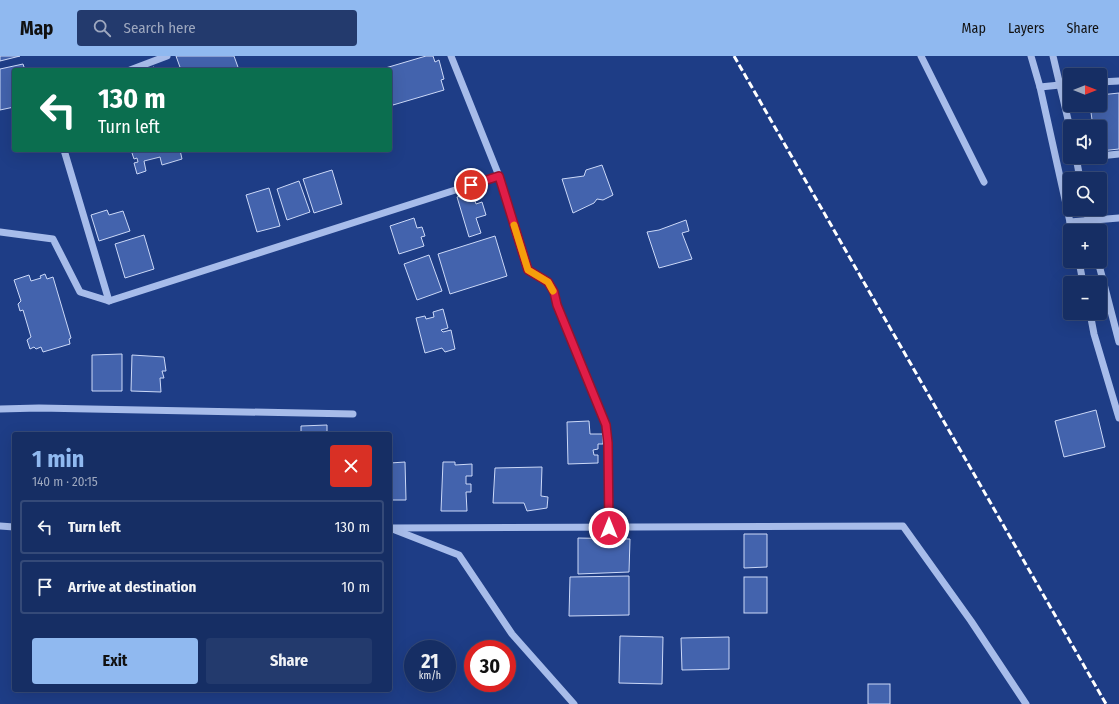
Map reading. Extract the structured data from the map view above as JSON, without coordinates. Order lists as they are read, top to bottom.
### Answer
{
  "north": "right",
  "page": {
    "header": "Map",
    "search": "Search here",
    "nav": ["Map", "Layers", "Share"],
    "map_buttons": ["+", "−"],
    "turn": ["130 m", "Turn left"],
    "heading": ["1 min", "140 m · 20:15"],
    "list": [
      {
        "name": "Turn left",
        "value": "130 m"
      },
      {
        "name": "Arrive at destination",
        "value": "10 m"
      }
    ],
    "buttons": ["Exit", "Share"],
    "speed": "21 km/h",
    "limit": "30"
  }
}
